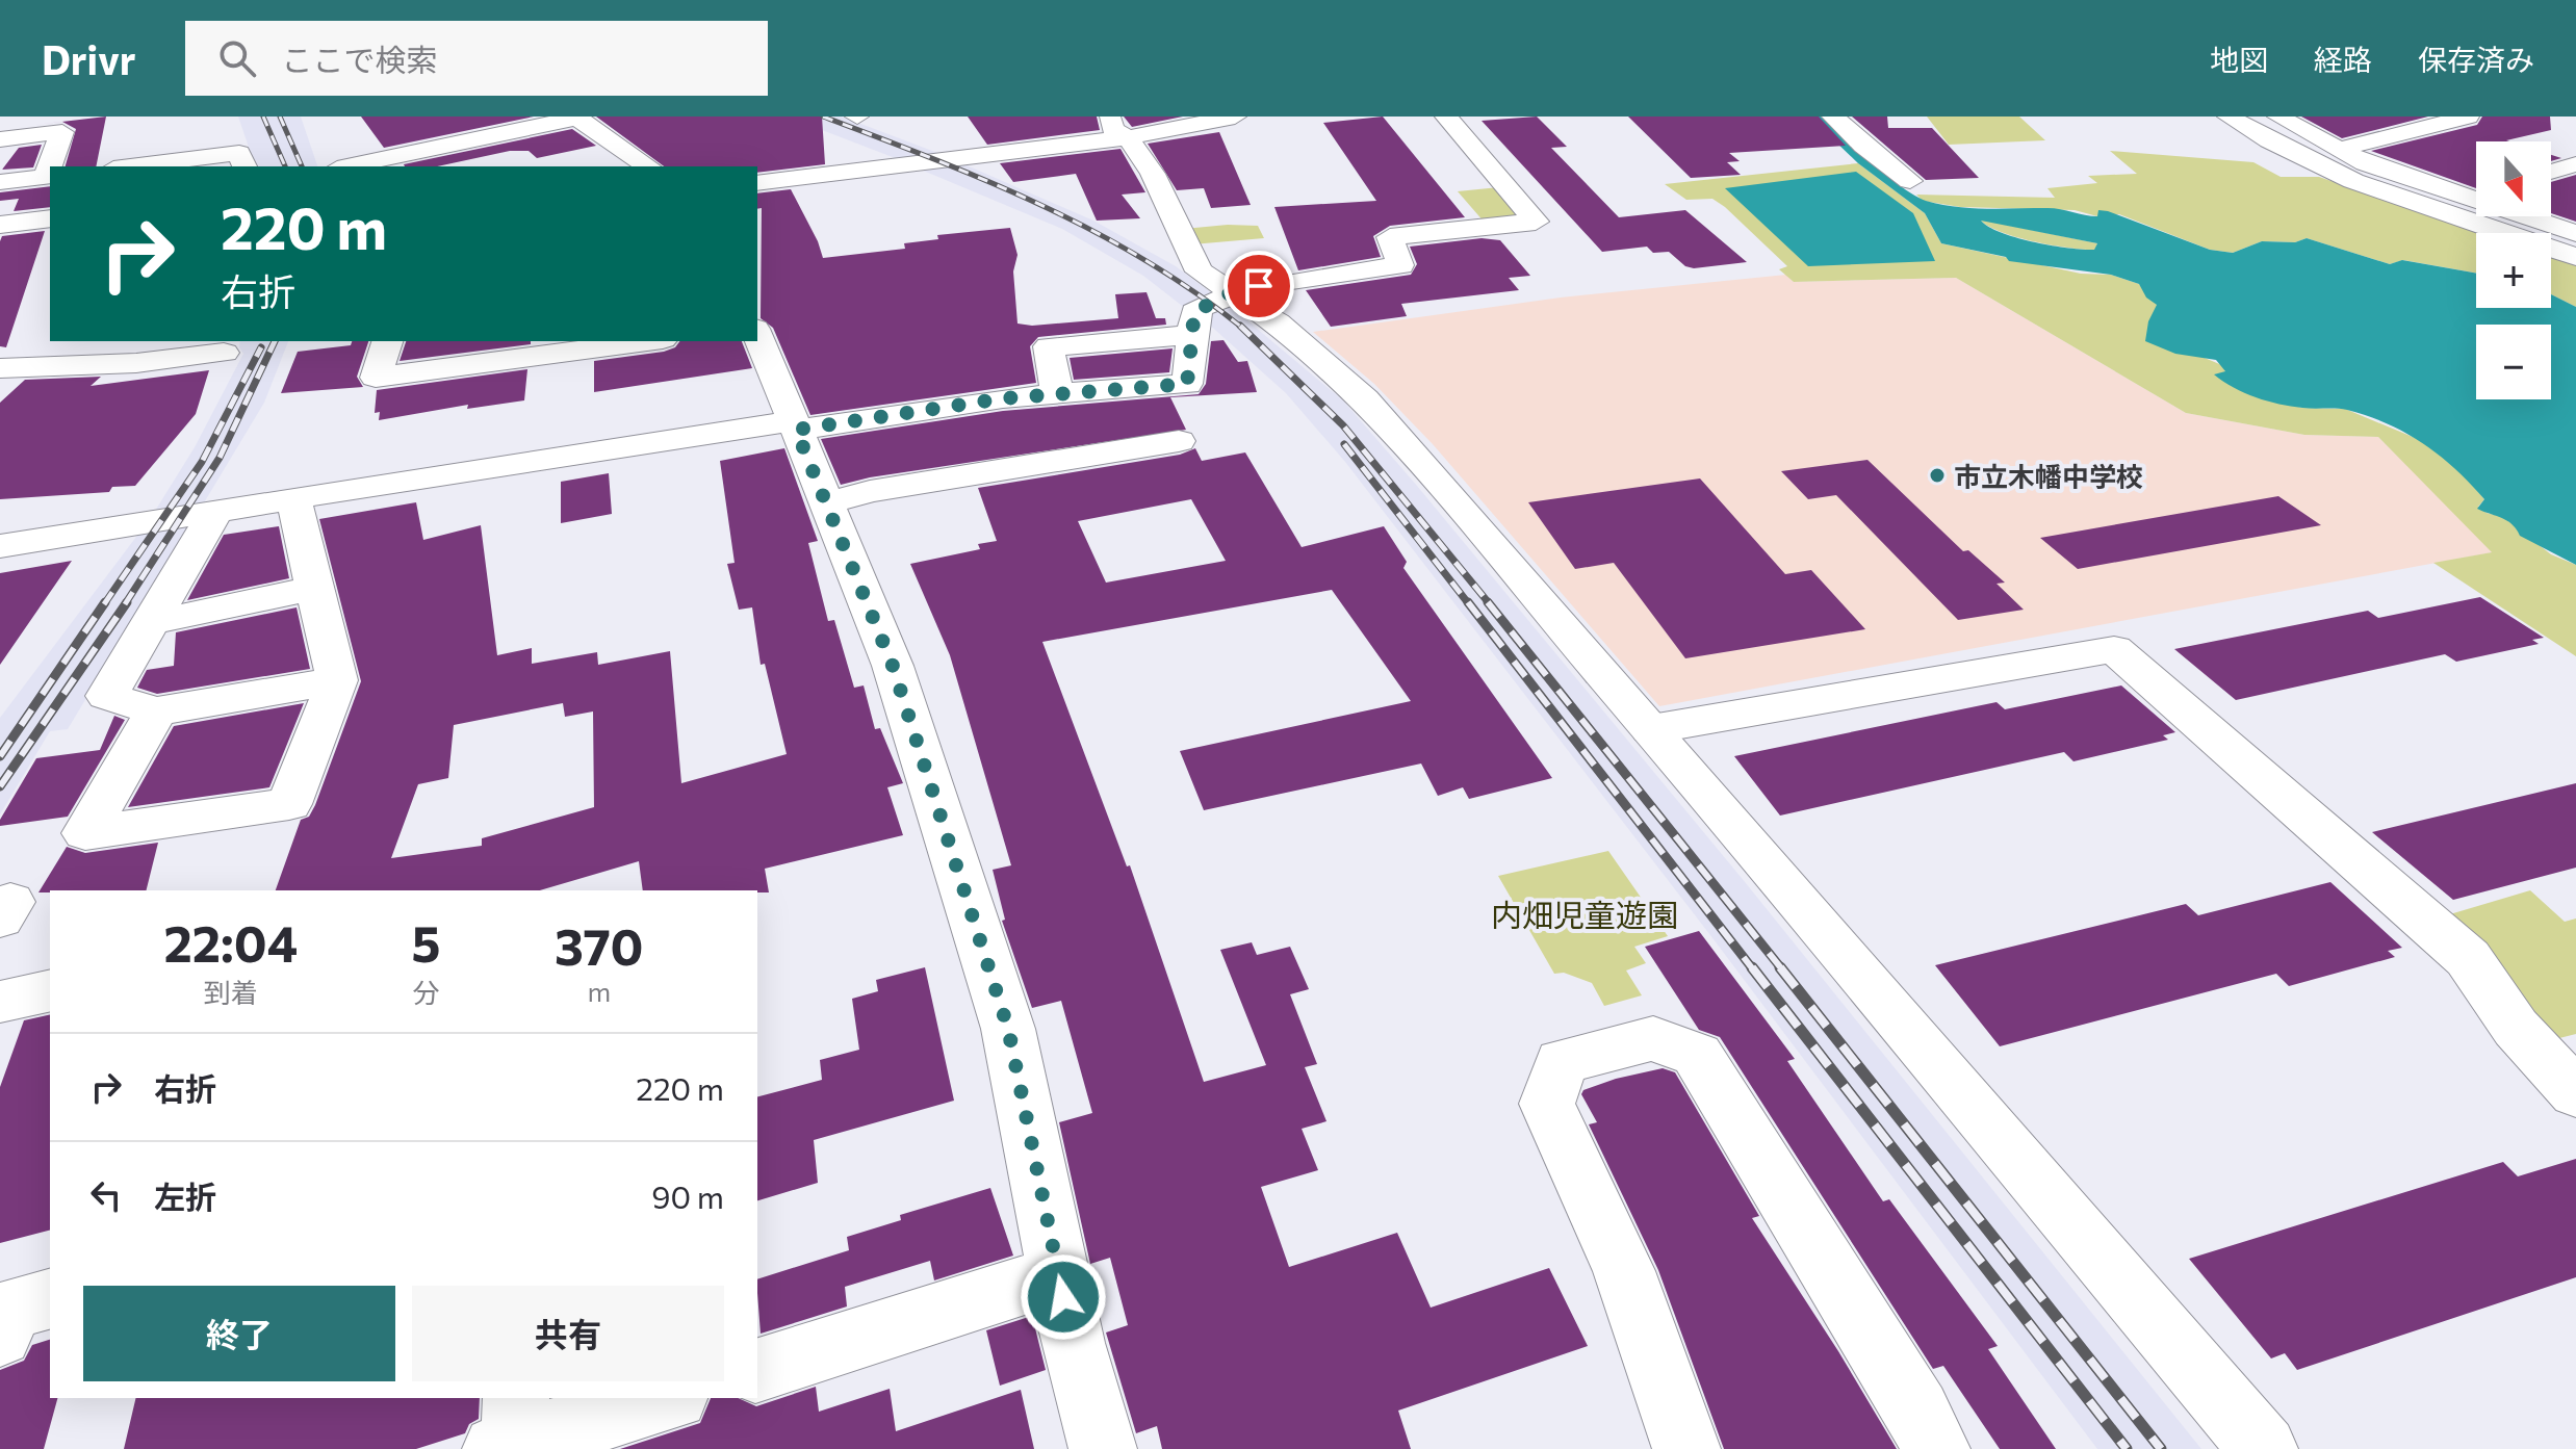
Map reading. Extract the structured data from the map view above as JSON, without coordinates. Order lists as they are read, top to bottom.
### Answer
{
  "parks": ["内畑児童遊園"],
  "places": ["市立木幡中学校"],
  "north": "bottom",
  "page": {
    "header": "Drivr",
    "search": "ここで検索",
    "nav": ["地図", "経路", "保存済み"],
    "map_buttons": ["+", "−"],
    "turn": ["220 m", "右折"],
    "eta": [
      "22:04",
      "到着",
      "5",
      "分",
      "370",
      "m"
    ],
    "list": [
      {
        "name": "右折",
        "value": "220 m"
      },
      {
        "name": "左折",
        "value": "90 m"
      }
    ],
    "buttons": ["終了", "共有"]
  }
}
